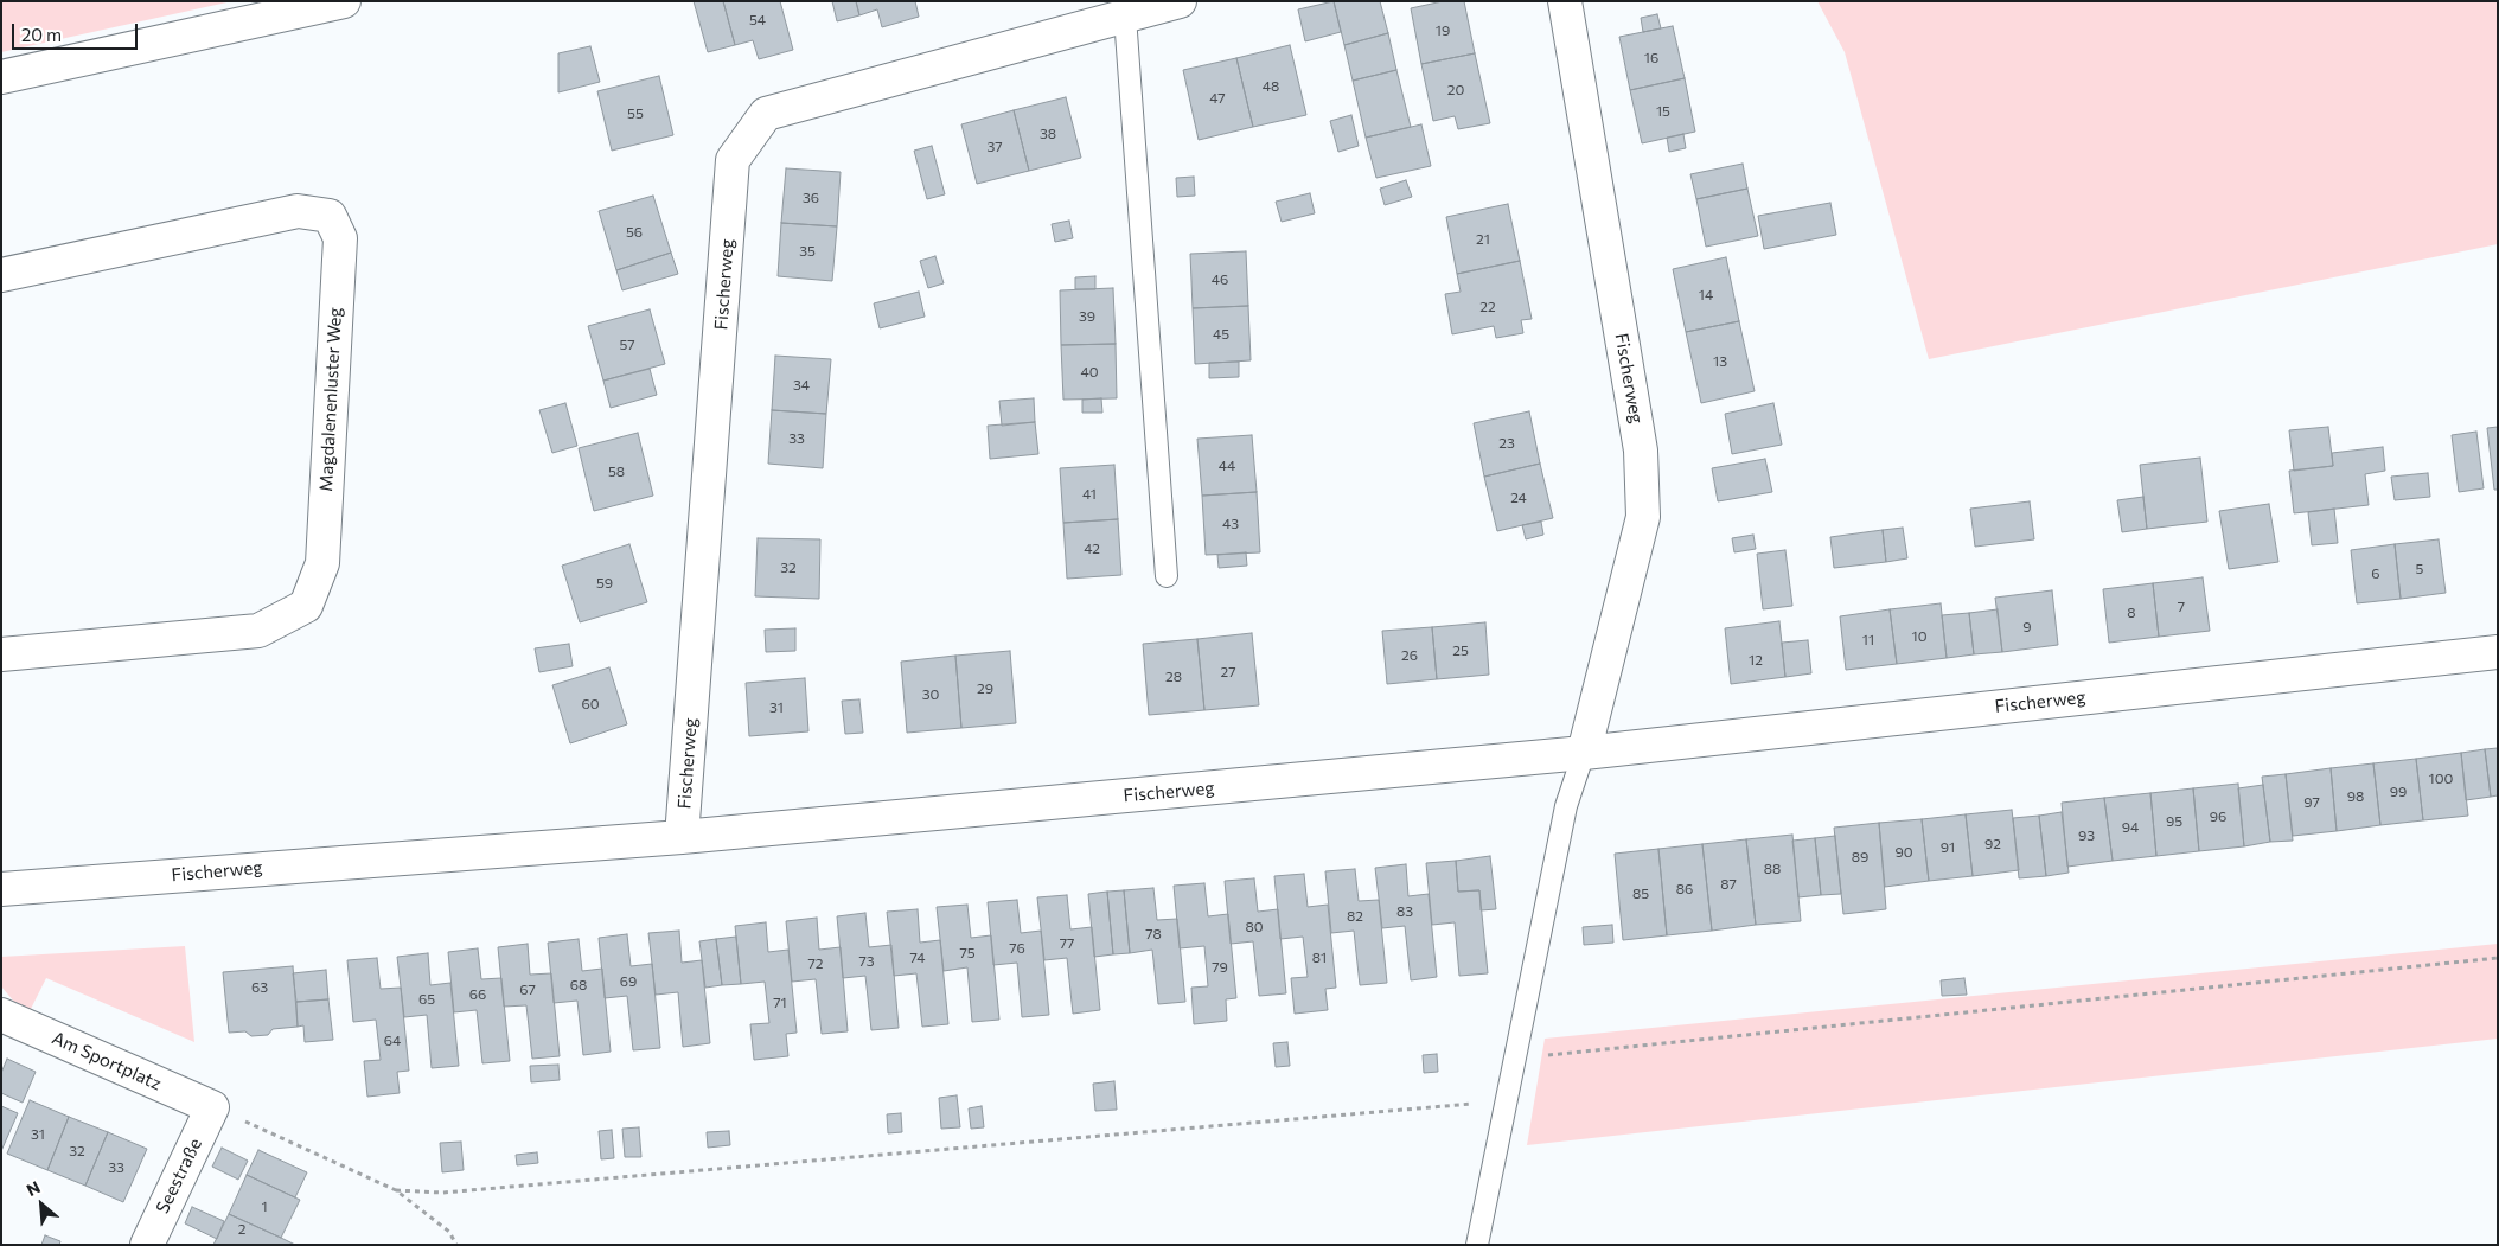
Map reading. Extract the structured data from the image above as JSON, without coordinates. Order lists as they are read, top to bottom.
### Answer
{
  "streets": {
    "street": [
      "Fischerweg",
      "Magdalenenluster Weg",
      "Am Sportplatz",
      "Seestraße"
    ]
  },
  "crossings": [
    ["Am Sportplatz", "Seestraße"]
  ],
  "house_numbers": [
    "54",
    "19",
    "16",
    "48",
    "20",
    "47",
    "15",
    "55",
    "38",
    "37",
    "36",
    "56",
    "21",
    "35",
    "46",
    "14",
    "22",
    "39",
    "45",
    "57",
    "13",
    "40",
    "34",
    "33",
    "23",
    "44",
    "58",
    "41",
    "24",
    "43",
    "42",
    "32",
    "5",
    "6",
    "59",
    "7",
    "8",
    "9",
    "10",
    "11",
    "25",
    "26",
    "12",
    "27",
    "28",
    "29",
    "30",
    "60",
    "31",
    "100",
    "99",
    "98",
    "97",
    "96",
    "95",
    "94",
    "93",
    "92",
    "91",
    "90",
    "89",
    "88",
    "87",
    "86",
    "85",
    "83",
    "82",
    "80",
    "78",
    "77",
    "76",
    "75",
    "74",
    "81",
    "73",
    "72",
    "79",
    "69",
    "68",
    "63",
    "67",
    "66",
    "65",
    "71",
    "64",
    "31",
    "32",
    "33",
    "1",
    "2"
  ],
  "scale_bar": "20 m",
  "north": "top left"
}
